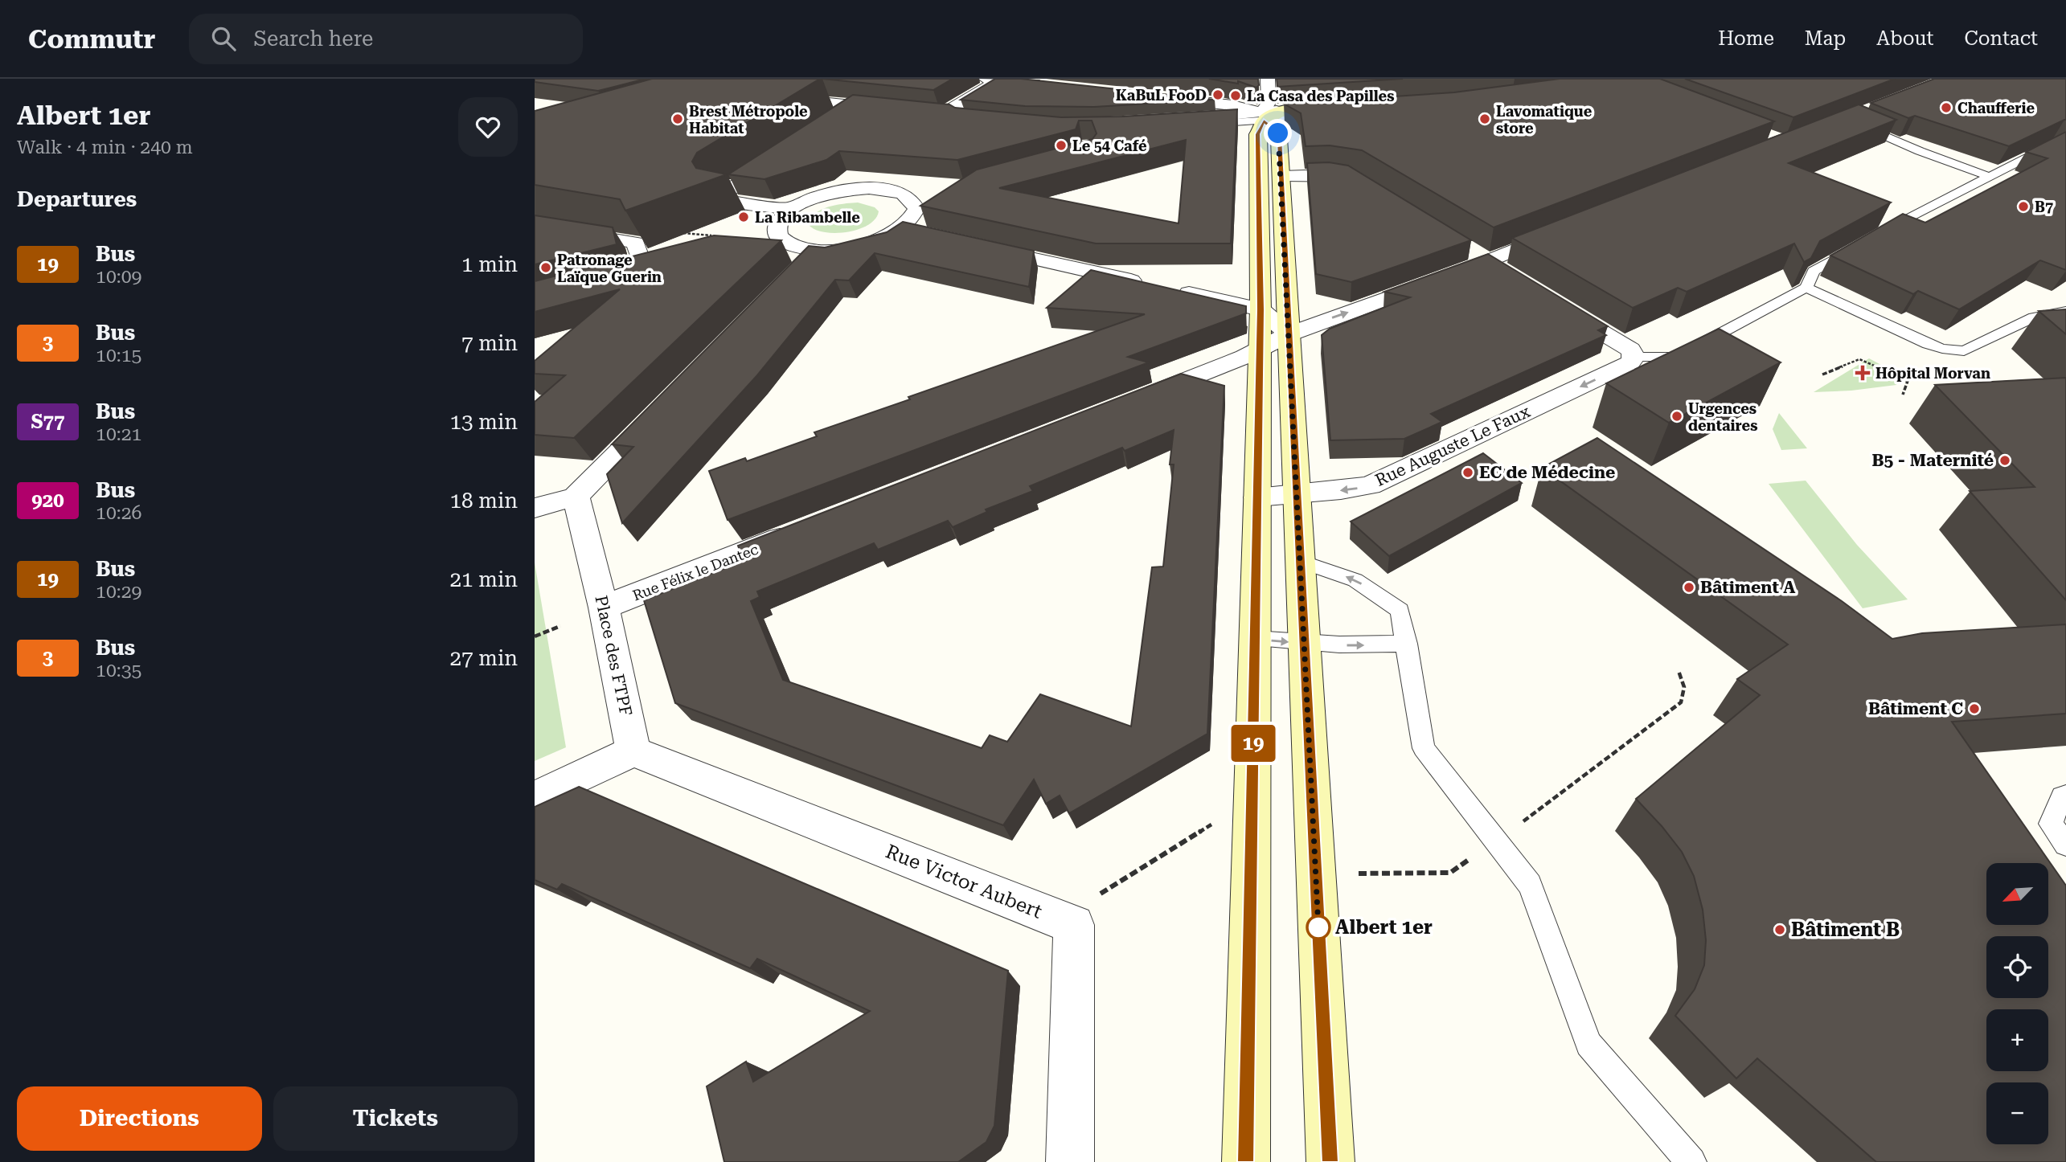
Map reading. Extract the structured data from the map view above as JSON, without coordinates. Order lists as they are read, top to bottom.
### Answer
{
  "streets": {
    "street": [
      "Rue Auguste Le Faux",
      "Rue Félix le Dantec",
      "Place des FTPF",
      "Rue Victor Aubert"
    ]
  },
  "crossings": [
    ["Rue Félix le Dantec", "Place des FTPF"],
    ["Place des FTPF", "Rue Victor Aubert"]
  ],
  "places": {
    "other": [
      "KaBuL FooD",
      "La Casa des Papilles",
      "Chaufferie",
      "Brest Métropole Habitat",
      "Lavomatique store",
      "Le 54 Café",
      "B7",
      "La Ribambelle",
      "Patronage Laïque Guerin",
      "Urgences dentaires",
      "B5 - Maternité",
      "EC de Médecine",
      "Bâtiment A",
      "Bâtiment C",
      "Albert 1er",
      "Bâtiment B"
    ],
    "health": ["Hôpital Morvan"]
  },
  "lines": ["bus line 19"],
  "north": "bottom left",
  "page": {
    "header": "Commutr",
    "search": "Search here",
    "nav": [
      "Home",
      "Map",
      "About",
      "Contact"
    ],
    "heading": [
      ["Albert 1er", "Walk · 4 min · 240 m"],
      "Departures"
    ],
    "on_map": "19",
    "list": [
      {
        "mark": "19",
        "name": "Bus",
        "note": "10:09",
        "value": "1 min"
      },
      {
        "mark": "3",
        "name": "Bus",
        "note": "10:15",
        "value": "7 min"
      },
      {
        "mark": "S77",
        "name": "Bus",
        "note": "10:21",
        "value": "13 min"
      },
      {
        "mark": "920",
        "name": "Bus",
        "note": "10:26",
        "value": "18 min"
      },
      {
        "mark": "19",
        "name": "Bus",
        "note": "10:29",
        "value": "21 min"
      },
      {
        "mark": "3",
        "name": "Bus",
        "note": "10:35",
        "value": "27 min"
      }
    ],
    "map_buttons": ["+", "−"],
    "buttons": ["Directions", "Tickets"]
  }
}
